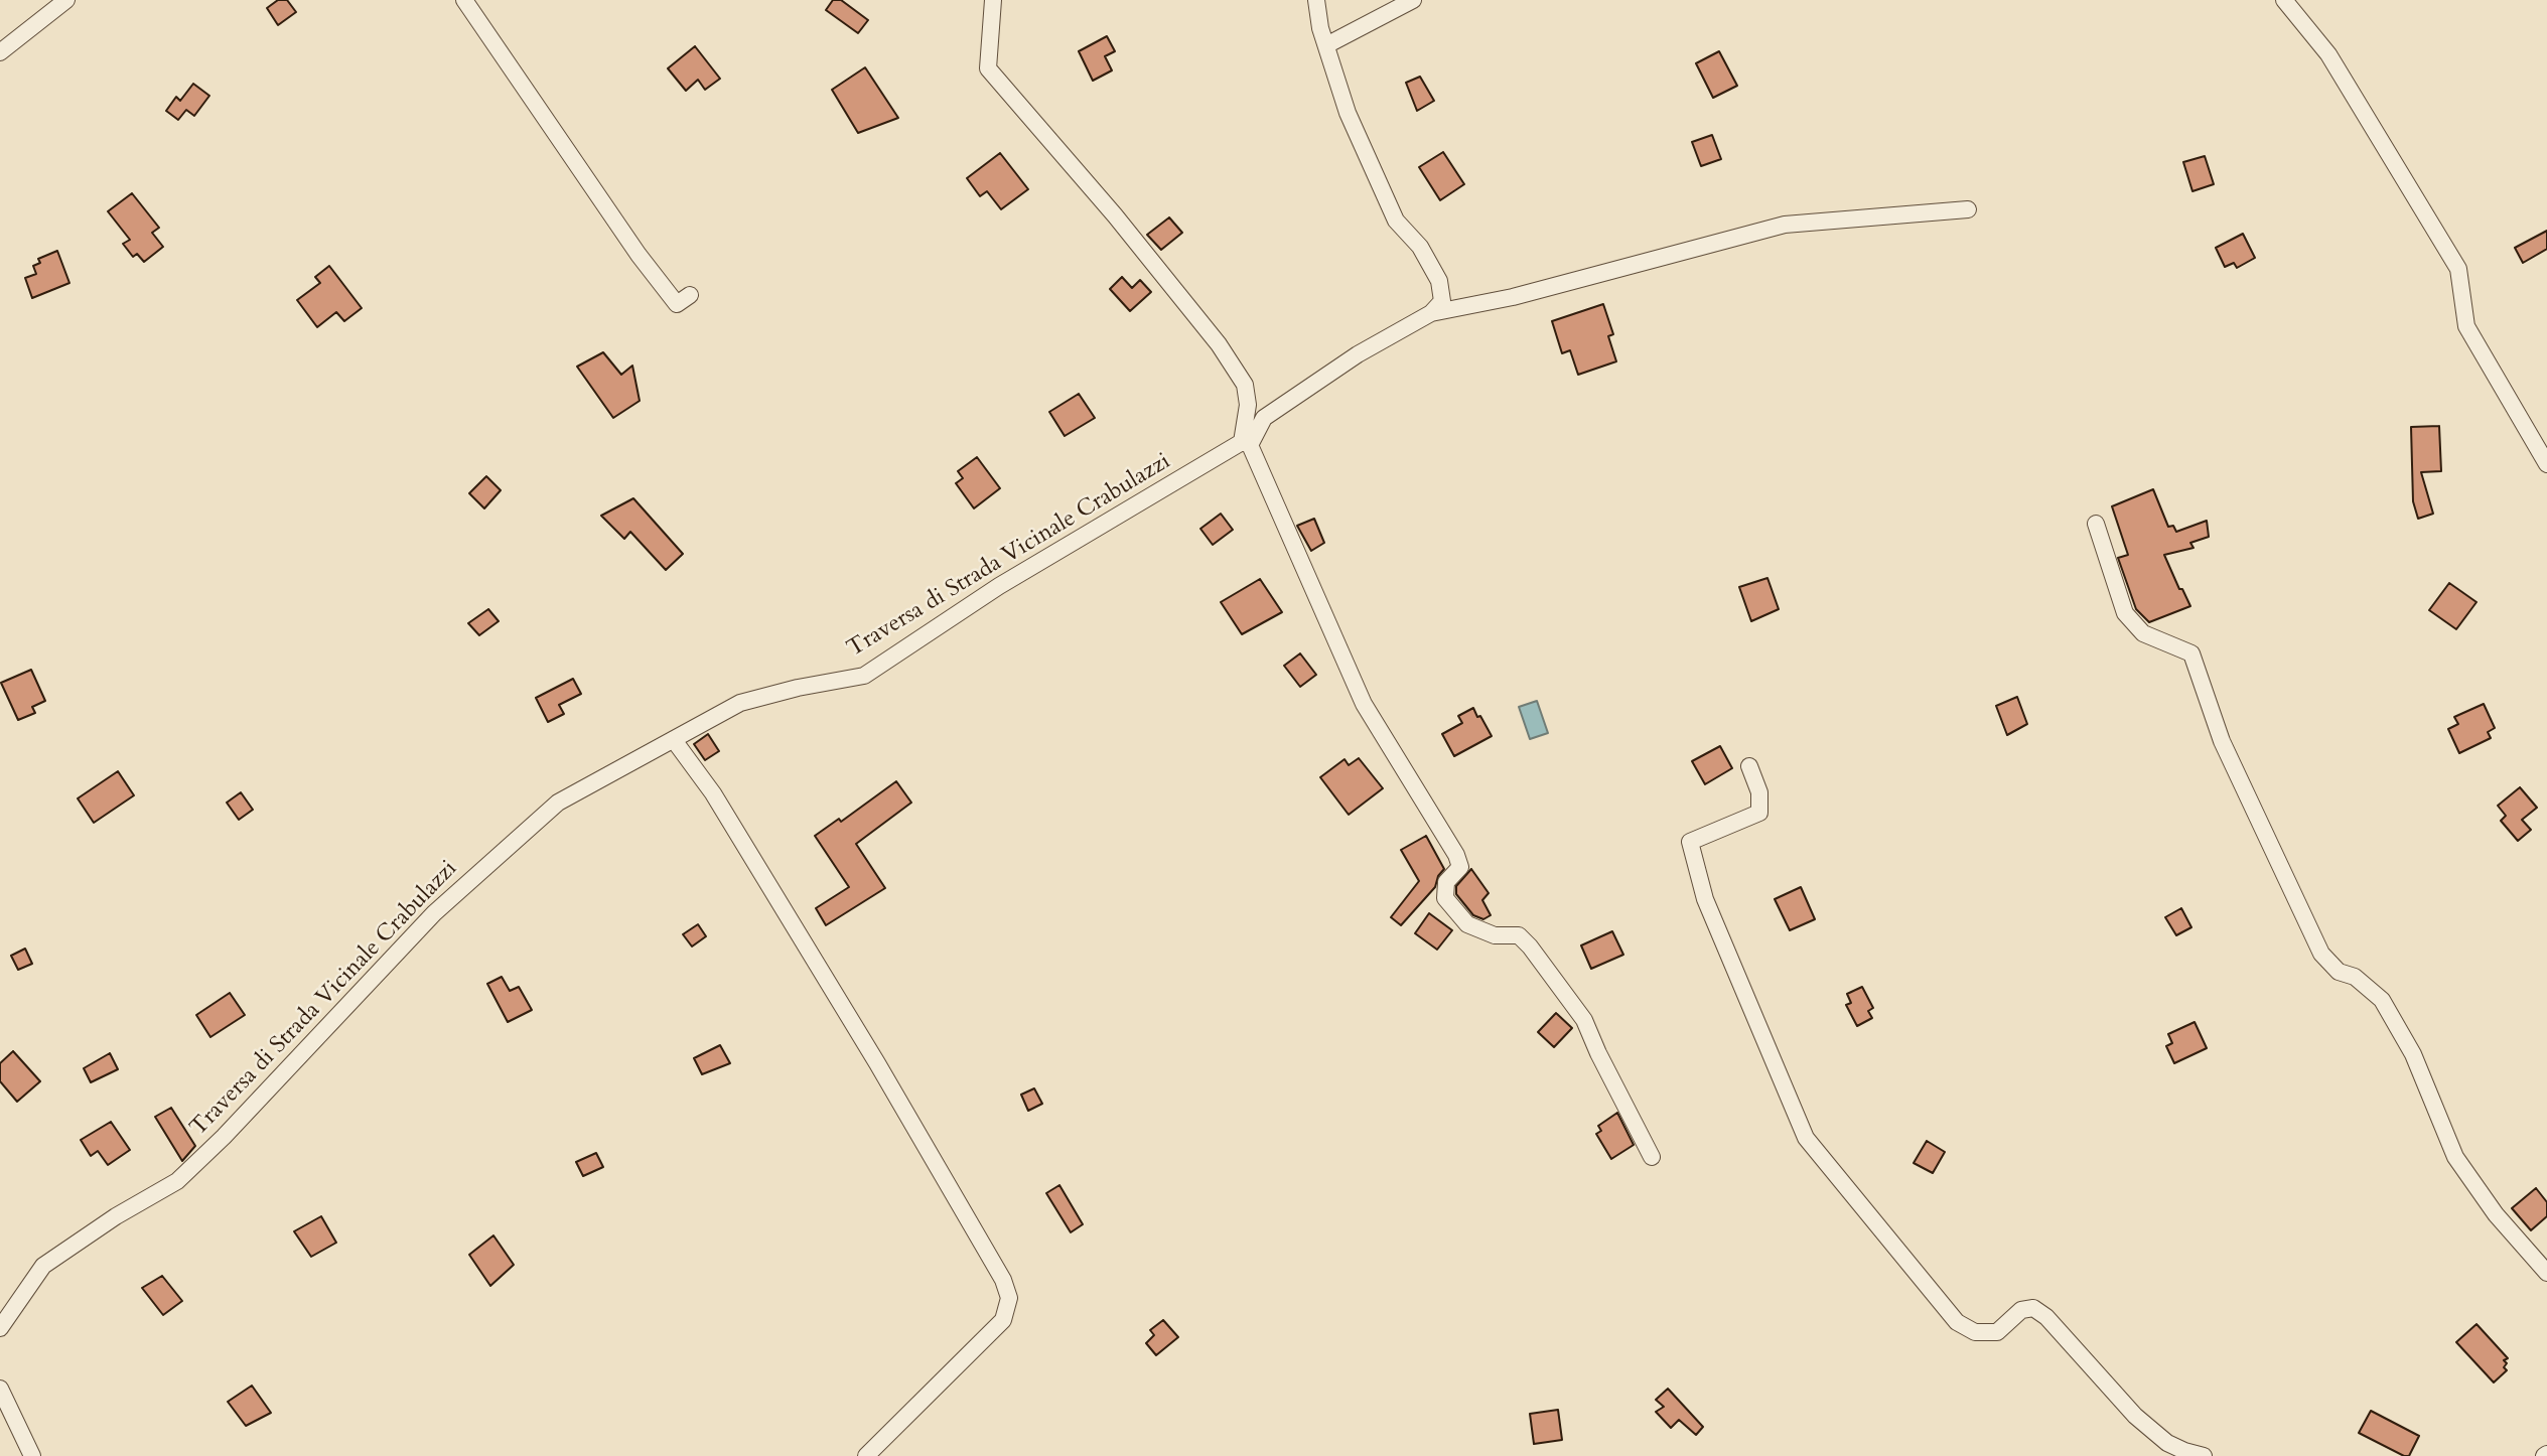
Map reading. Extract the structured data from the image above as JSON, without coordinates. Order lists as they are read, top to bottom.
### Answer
{
  "streets": {
    "street": ["Traversa di Strada Vicinale Crabulazzi"]
  }
}
